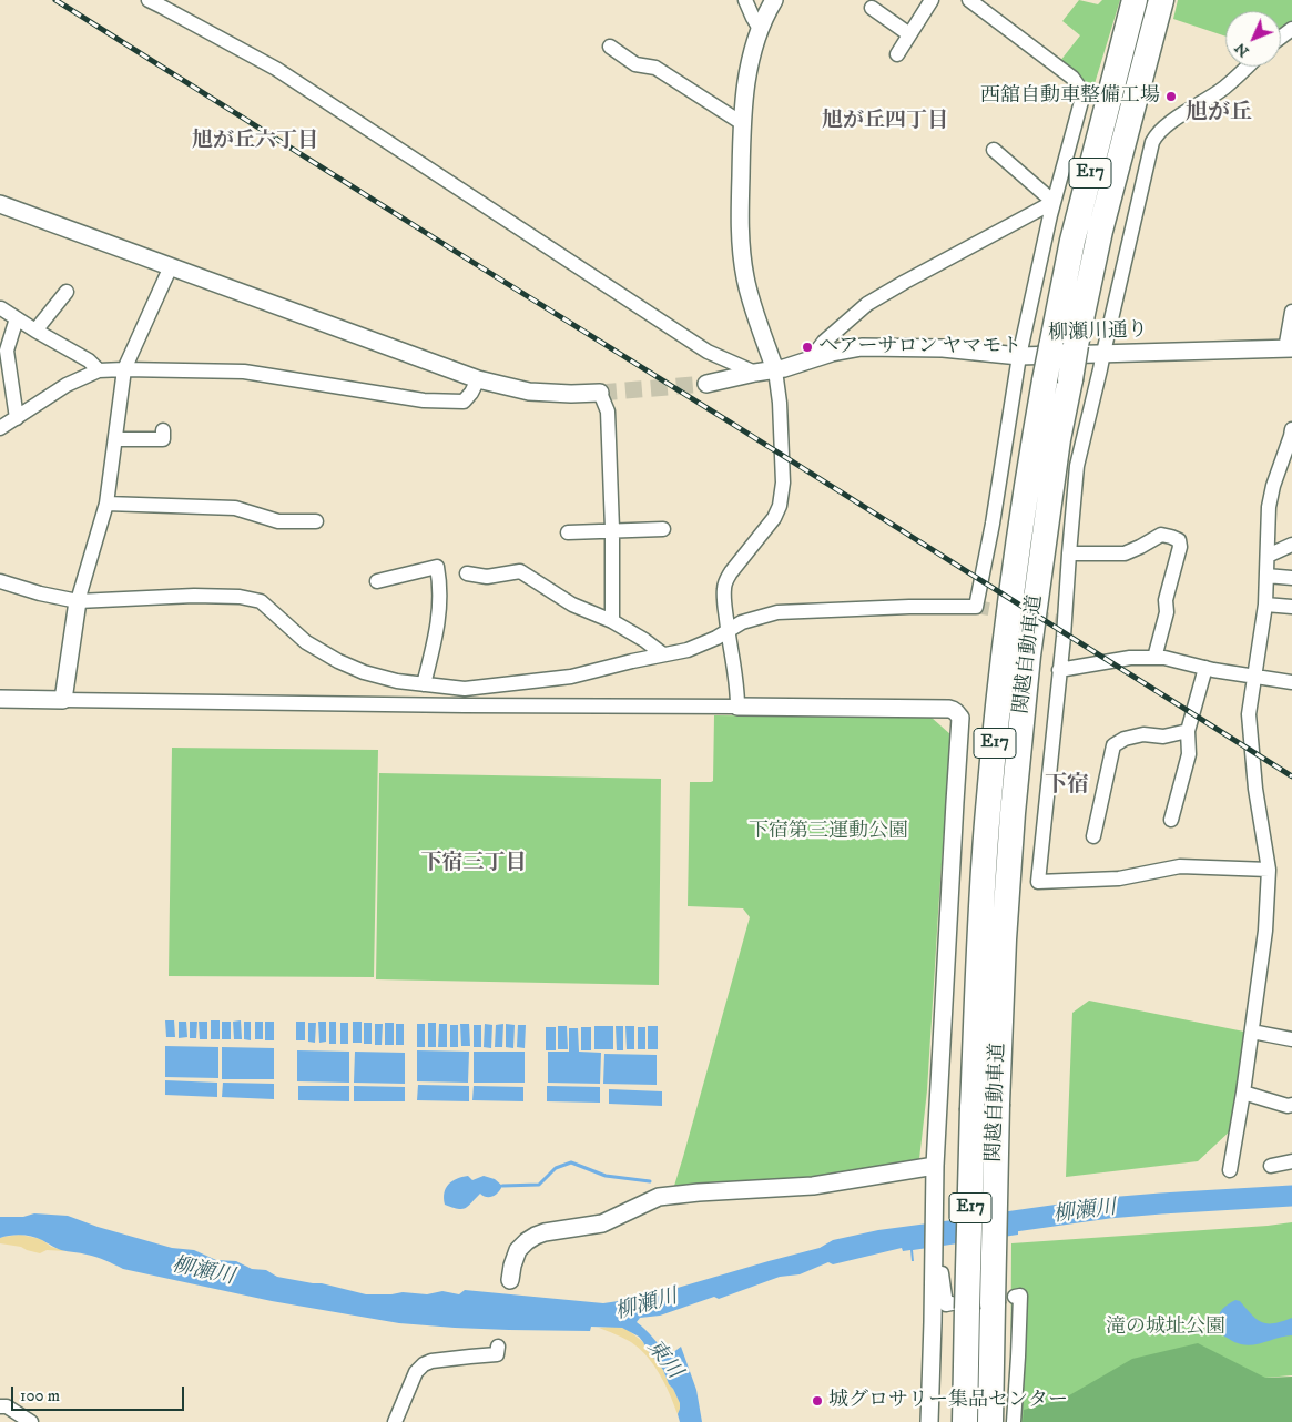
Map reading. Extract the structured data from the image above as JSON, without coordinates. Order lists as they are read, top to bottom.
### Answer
{
  "streets": {
    "highway": ["E17", "関越自動車道"],
    "street": ["柳瀬川通り"]
  },
  "districts": [
    "旭が丘",
    "旭が丘四丁目",
    "旭が丘六丁目",
    "下宿",
    "下宿三丁目"
  ],
  "water": ["柳瀬川", "東川"],
  "parks": ["下宿第三運動公園", "滝の城址公園"],
  "places": ["西舘自動車整備工場", "ヘアーサロン ヤマモト", "城グロサリー集品センター"],
  "scale_bar": "100 m",
  "north": "bottom left"
}
